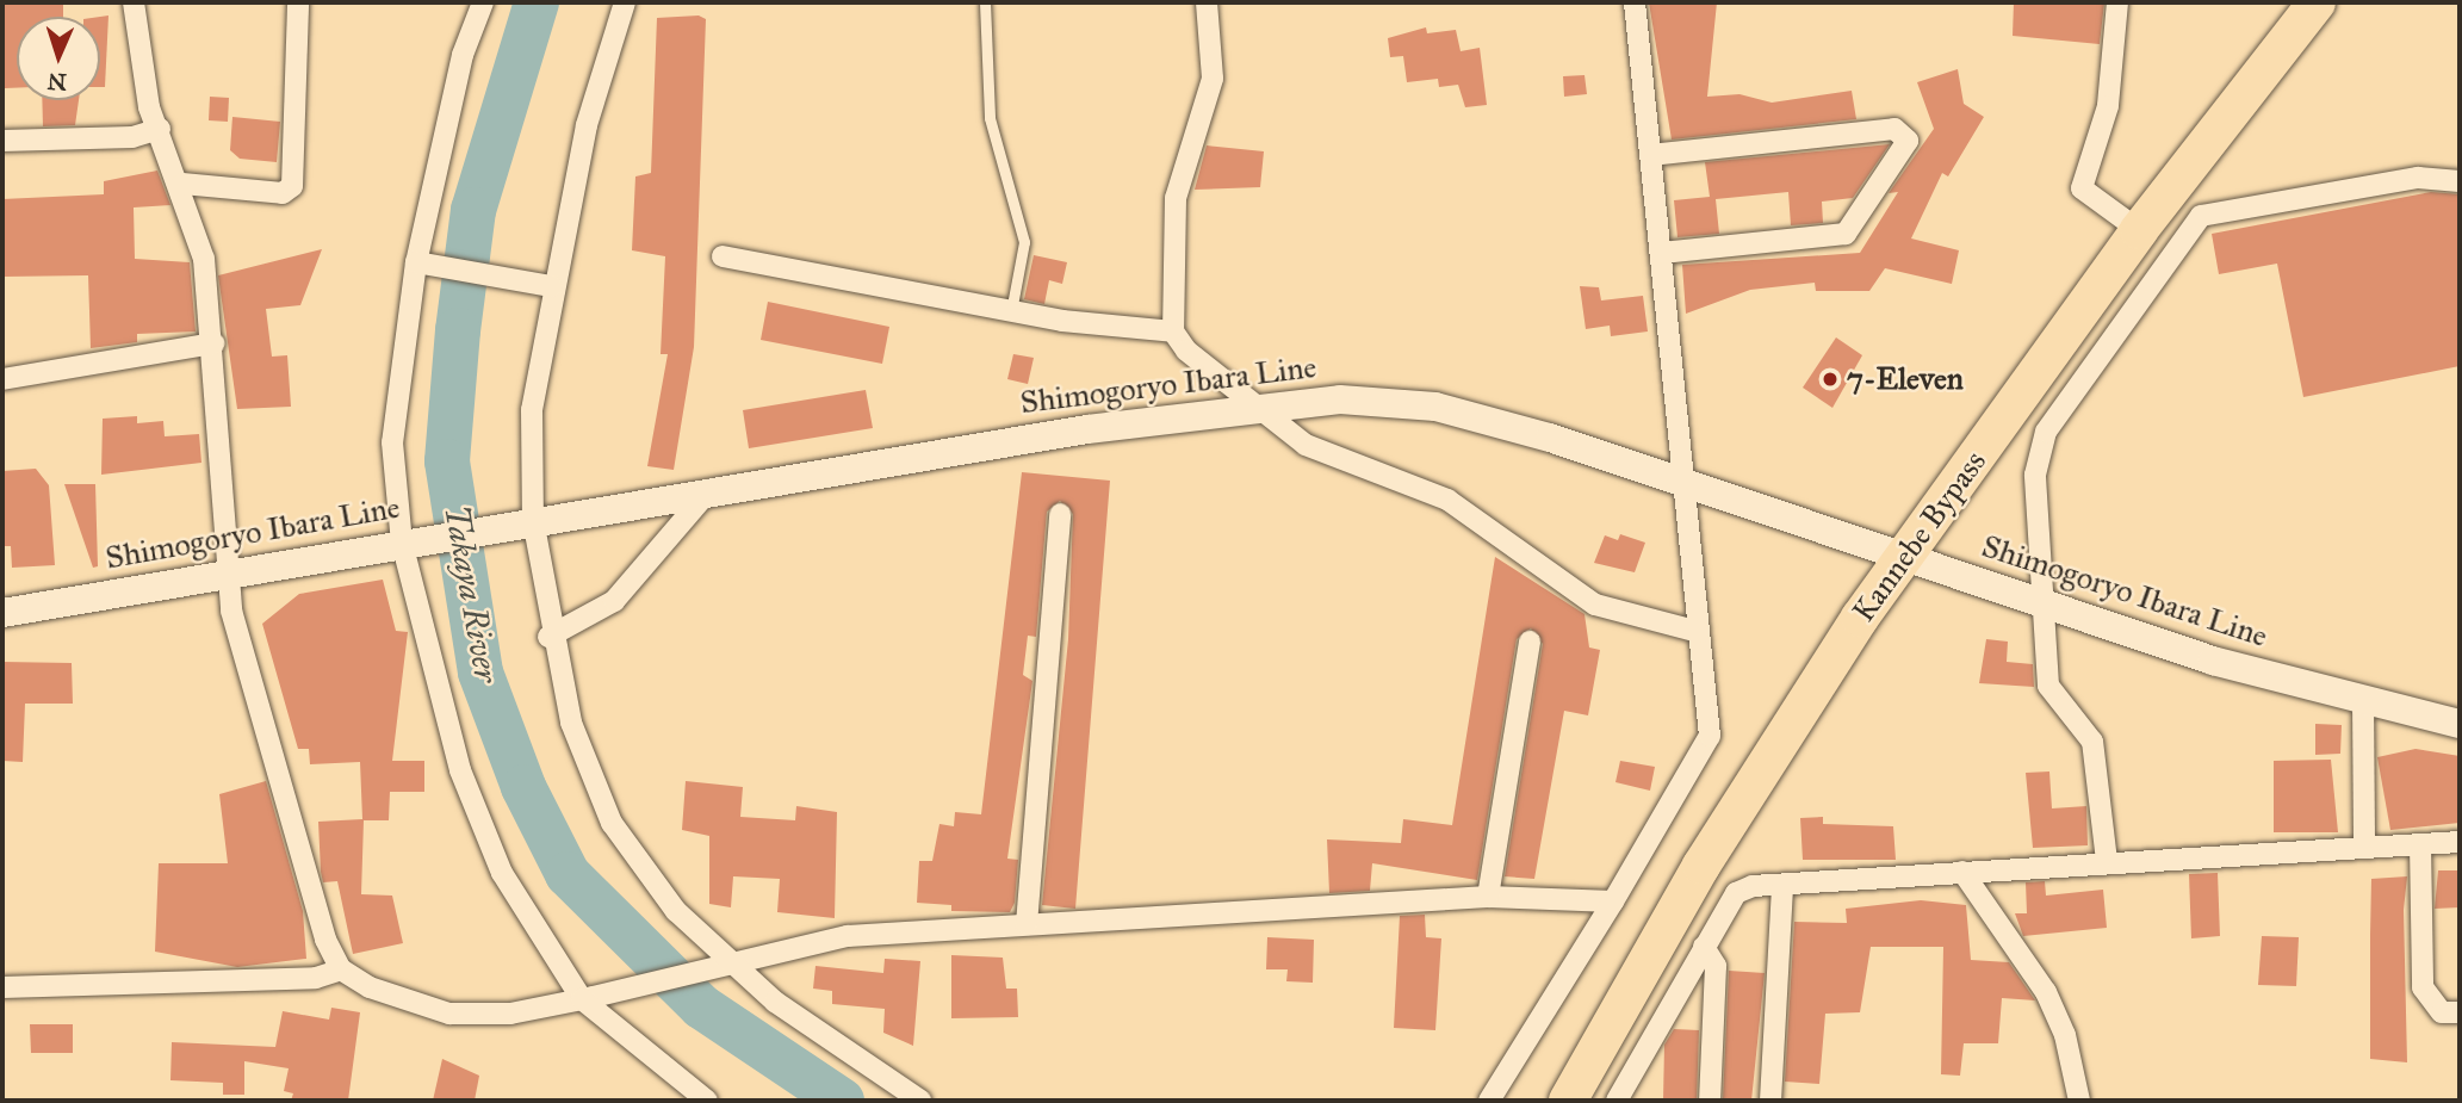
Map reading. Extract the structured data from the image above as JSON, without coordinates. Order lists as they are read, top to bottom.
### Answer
{
  "streets": {
    "highway": ["Kannebe Bypass"],
    "main road": ["Shimogoryo Ibara Line"]
  },
  "crossings": [
    ["Shimogoryo Ibara Line", "Kannebe Bypass"]
  ],
  "water": ["Takaya River"],
  "places": ["7-Eleven"],
  "north": "bottom"
}
